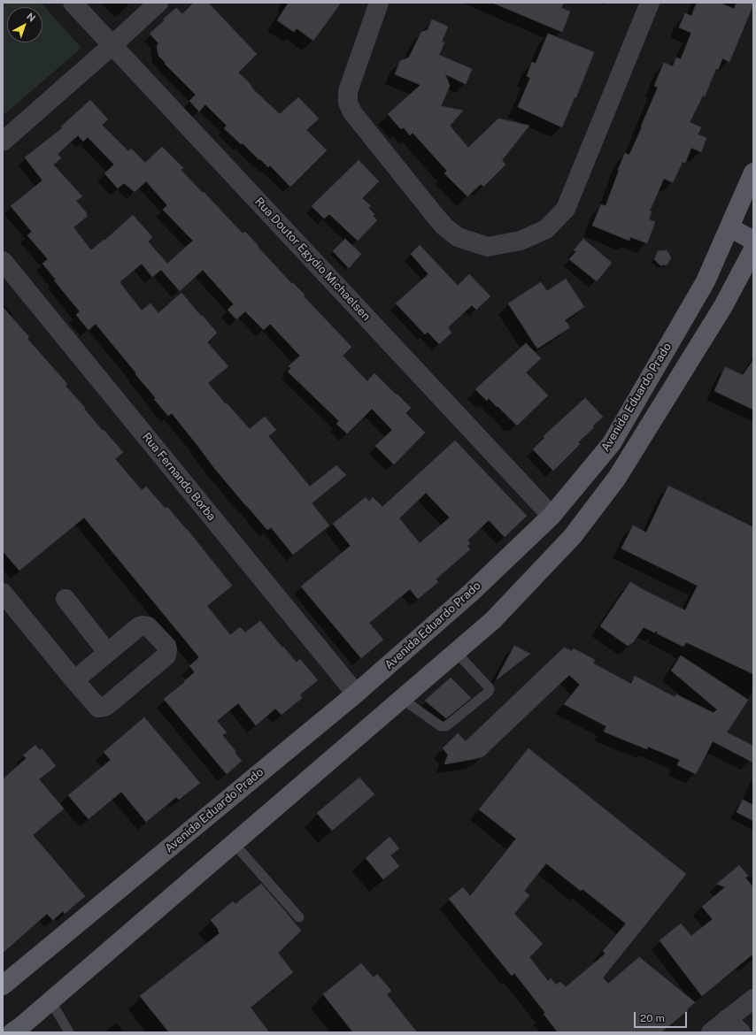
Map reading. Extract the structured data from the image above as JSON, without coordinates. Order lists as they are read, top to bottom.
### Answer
{
  "streets": {
    "main road": ["Avenida Eduardo Prado"],
    "street": ["Rua Doutor Egydio Michaelsen", "Rua Fernando Borba"]
  },
  "crossings": [
    ["Rua Doutor Egydio Michaelsen", "Avenida Eduardo Prado"],
    ["Avenida Eduardo Prado", "Rua Fernando Borba"]
  ],
  "scale_bar": "20 m",
  "north": "top right"
}
